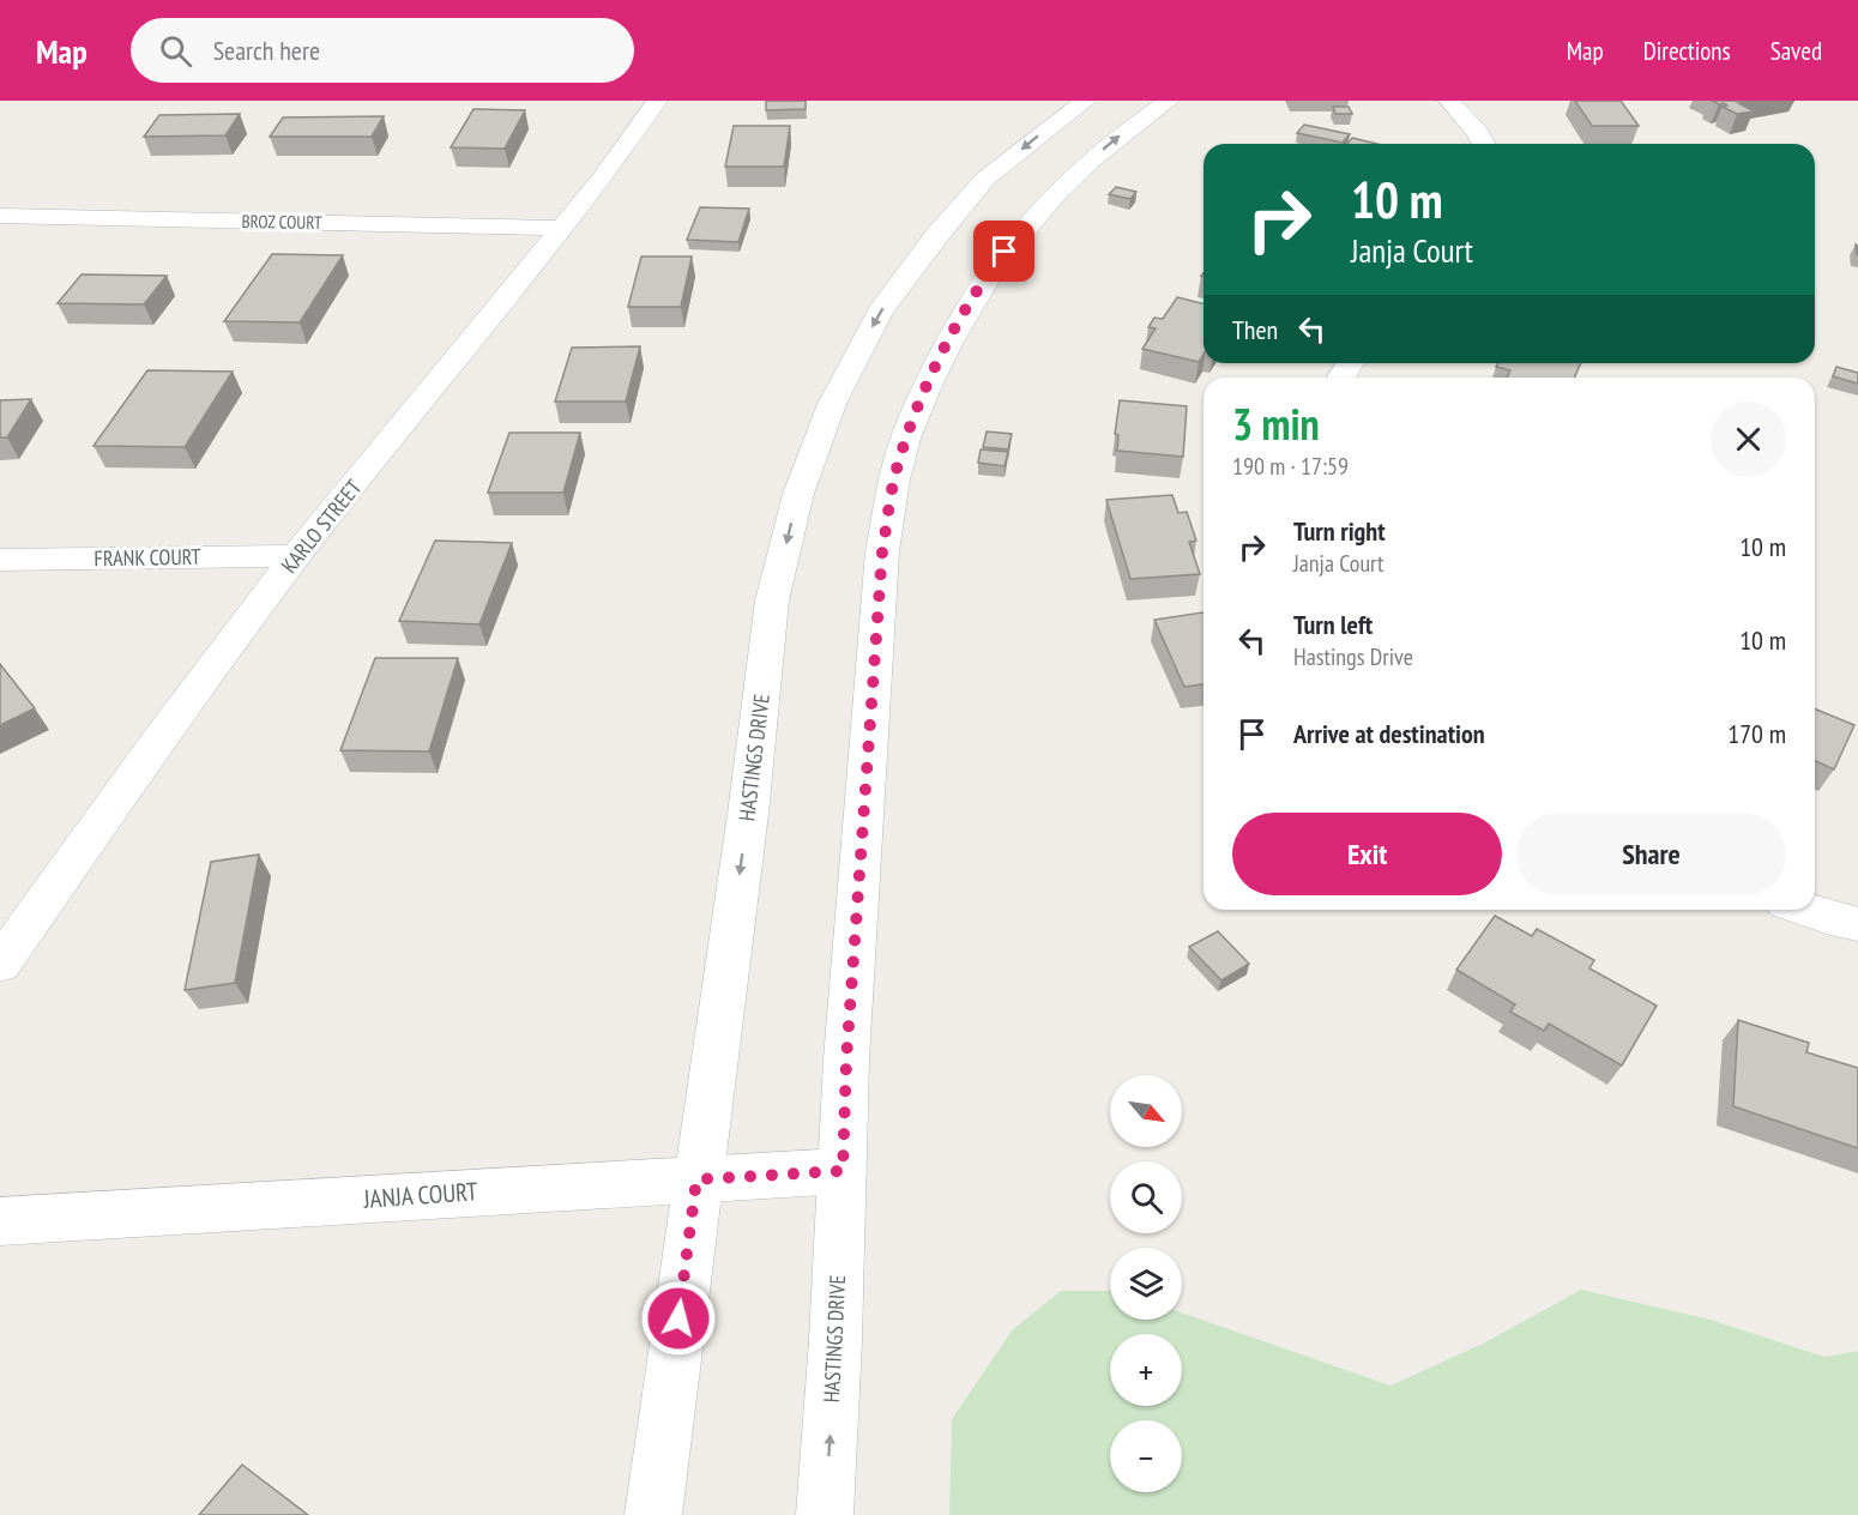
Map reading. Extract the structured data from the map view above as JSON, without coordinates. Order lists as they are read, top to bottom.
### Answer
{
  "streets": {
    "street": [
      "BROZ COURT",
      "KARLO STREET",
      "FRANK COURT",
      "HASTINGS DRIVE",
      "JANJA COURT"
    ]
  },
  "crossings": [
    ["BROZ COURT", "KARLO STREET"],
    ["KARLO STREET", "FRANK COURT"],
    ["HASTINGS DRIVE", "JANJA COURT"]
  ],
  "north": "bottom right",
  "page": {
    "header": "Map",
    "search": "Search here",
    "nav": ["Map", "Directions", "Saved"],
    "turn": ["10 m", "Janja Court"],
    "then": "Then",
    "heading": ["3 min", "190 m · 17:59"],
    "list": [
      {
        "name": "Turn right",
        "note": "Janja Court",
        "value": "10 m"
      },
      {
        "name": "Turn left",
        "note": "Hastings Drive",
        "value": "10 m"
      },
      {
        "name": "Arrive at destination",
        "value": "170 m"
      }
    ],
    "buttons": ["Exit", "Share"],
    "map_buttons": ["+", "−"]
  }
}
